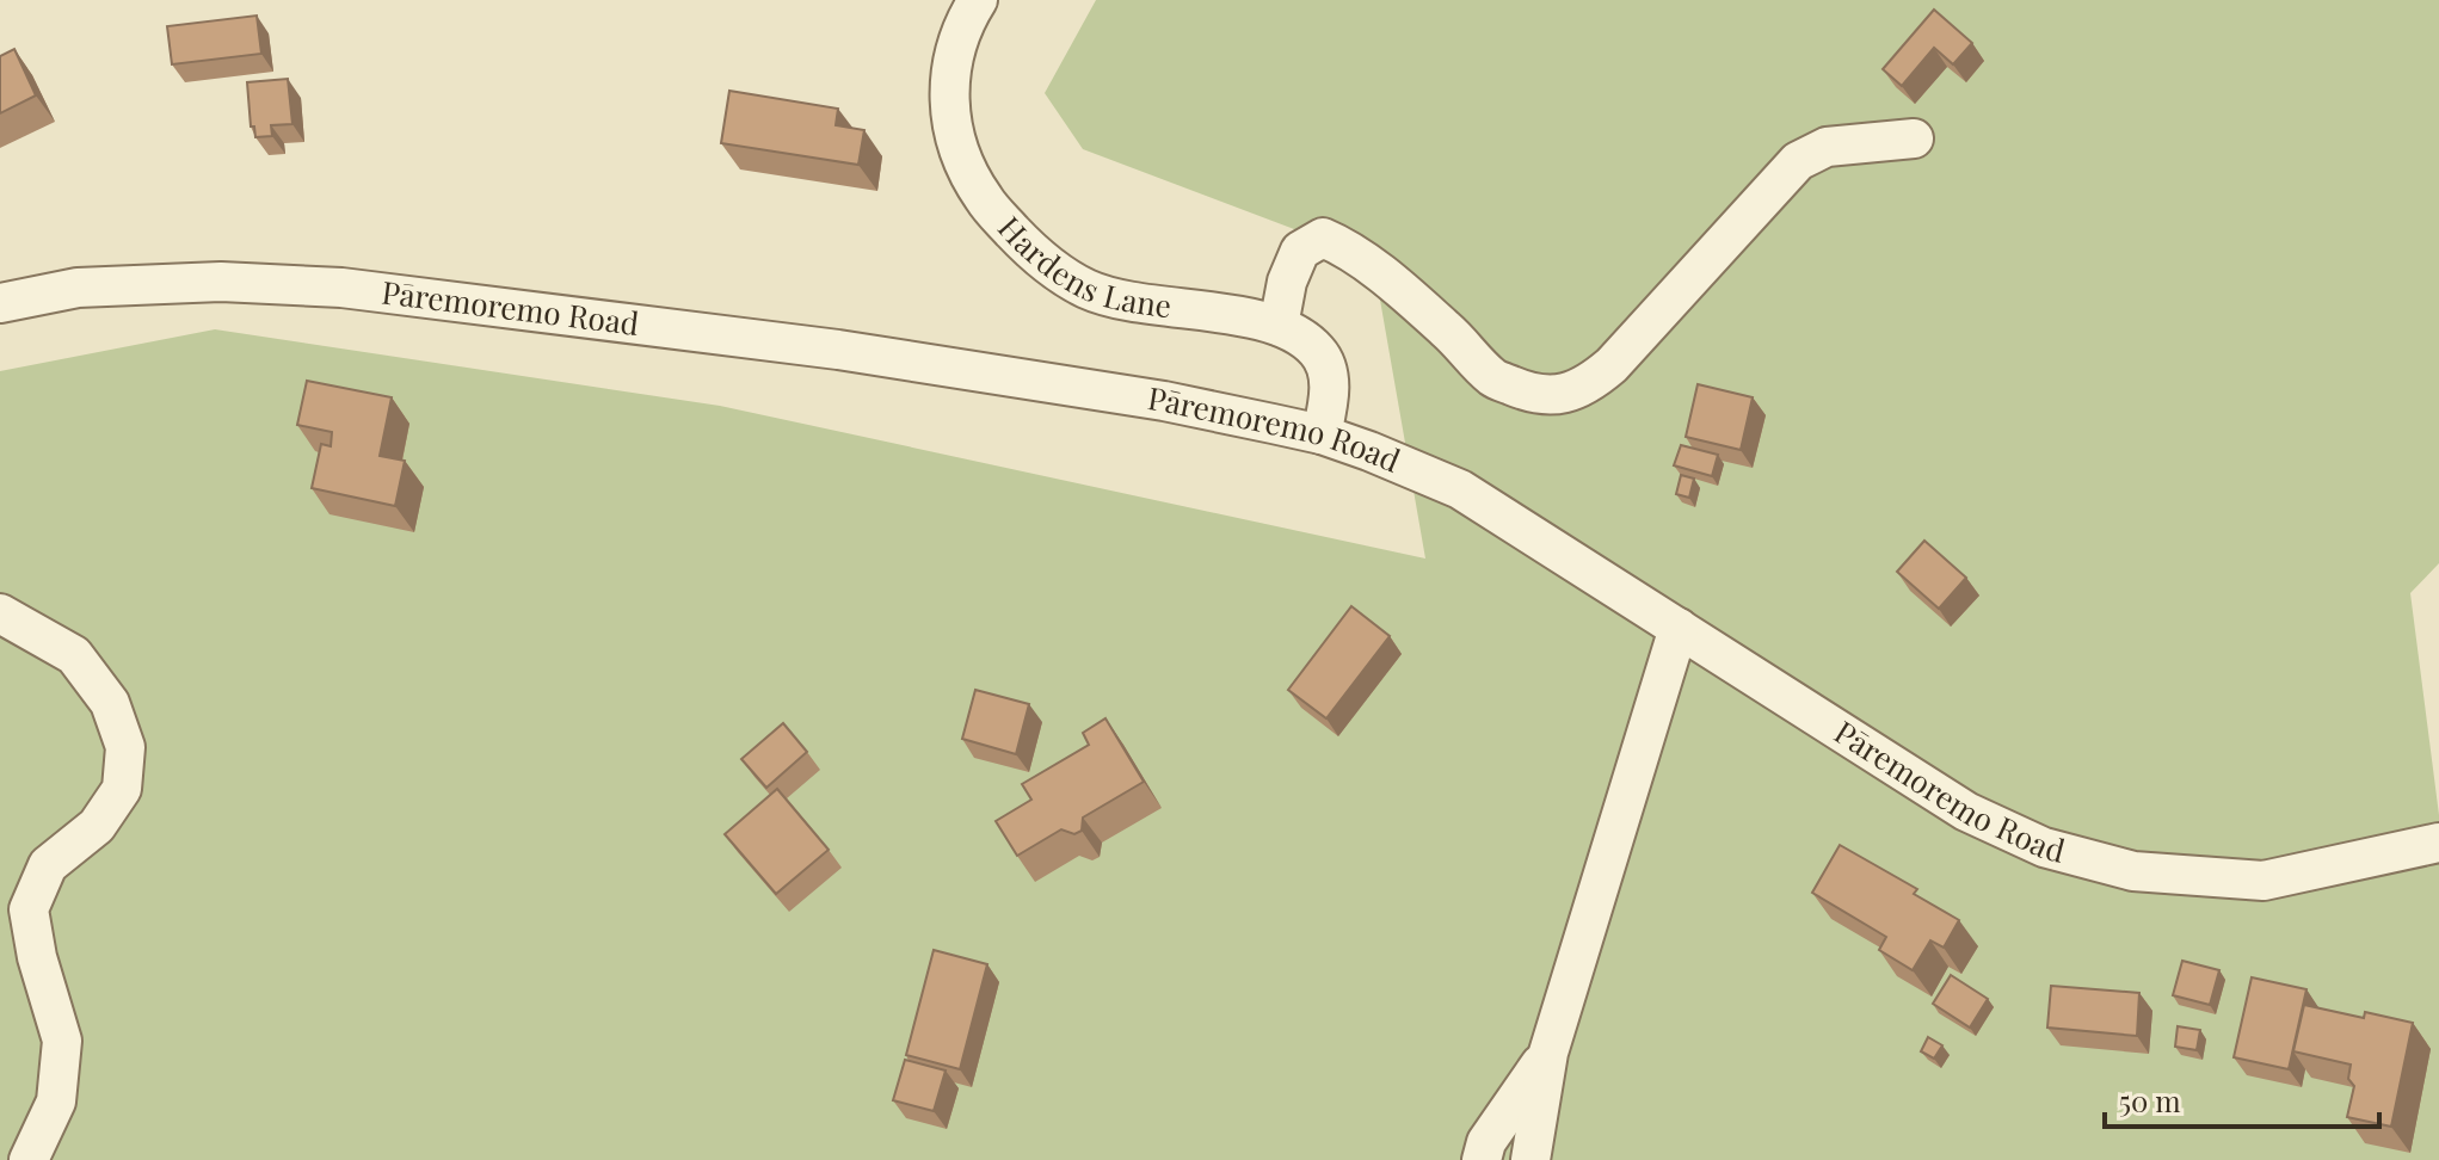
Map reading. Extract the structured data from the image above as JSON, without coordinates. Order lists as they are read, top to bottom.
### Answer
{
  "streets": {
    "street": ["Hardens Lane", "Pāremoremo Road"]
  },
  "crossings": [
    ["Hardens Lane", "Pāremoremo Road"]
  ],
  "scale_bar": "50 m"
}
